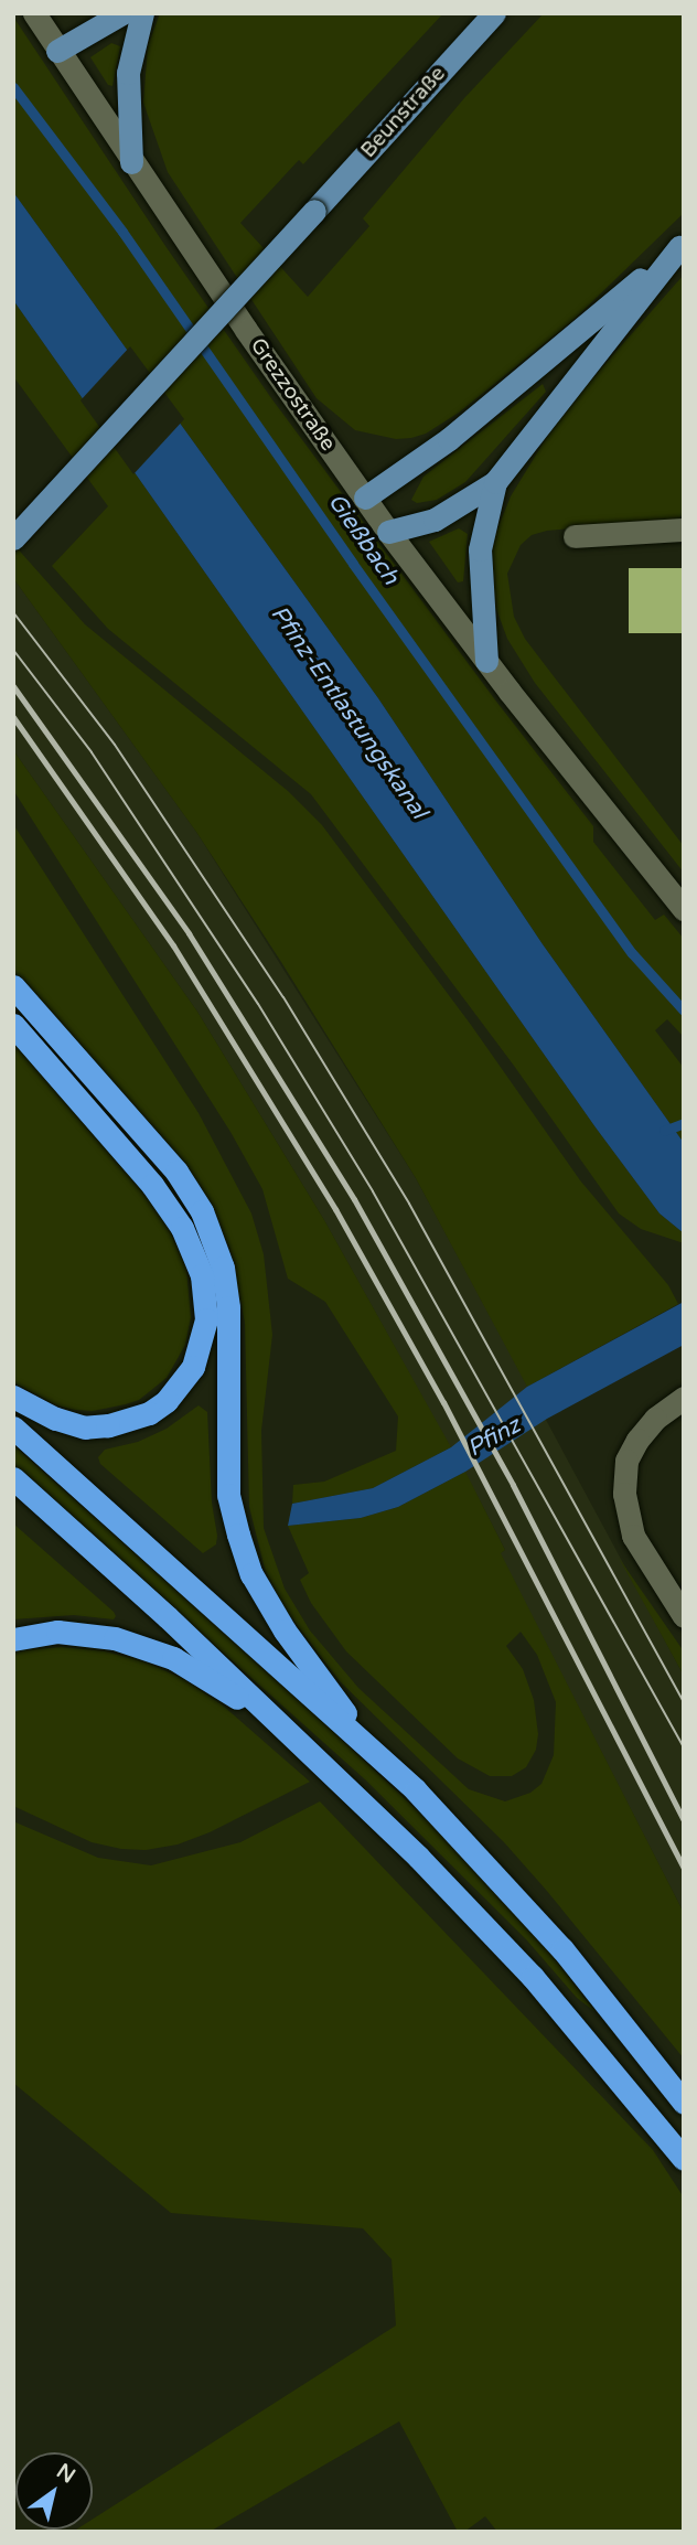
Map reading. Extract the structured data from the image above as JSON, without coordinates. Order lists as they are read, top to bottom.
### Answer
{
  "streets": {
    "main road": ["Beunstraße"],
    "street": ["Grezzostraße"]
  },
  "water": ["Gießbach", "Pfinz-Entlastungskanal", "Pfinz"],
  "north": "top right"
}
